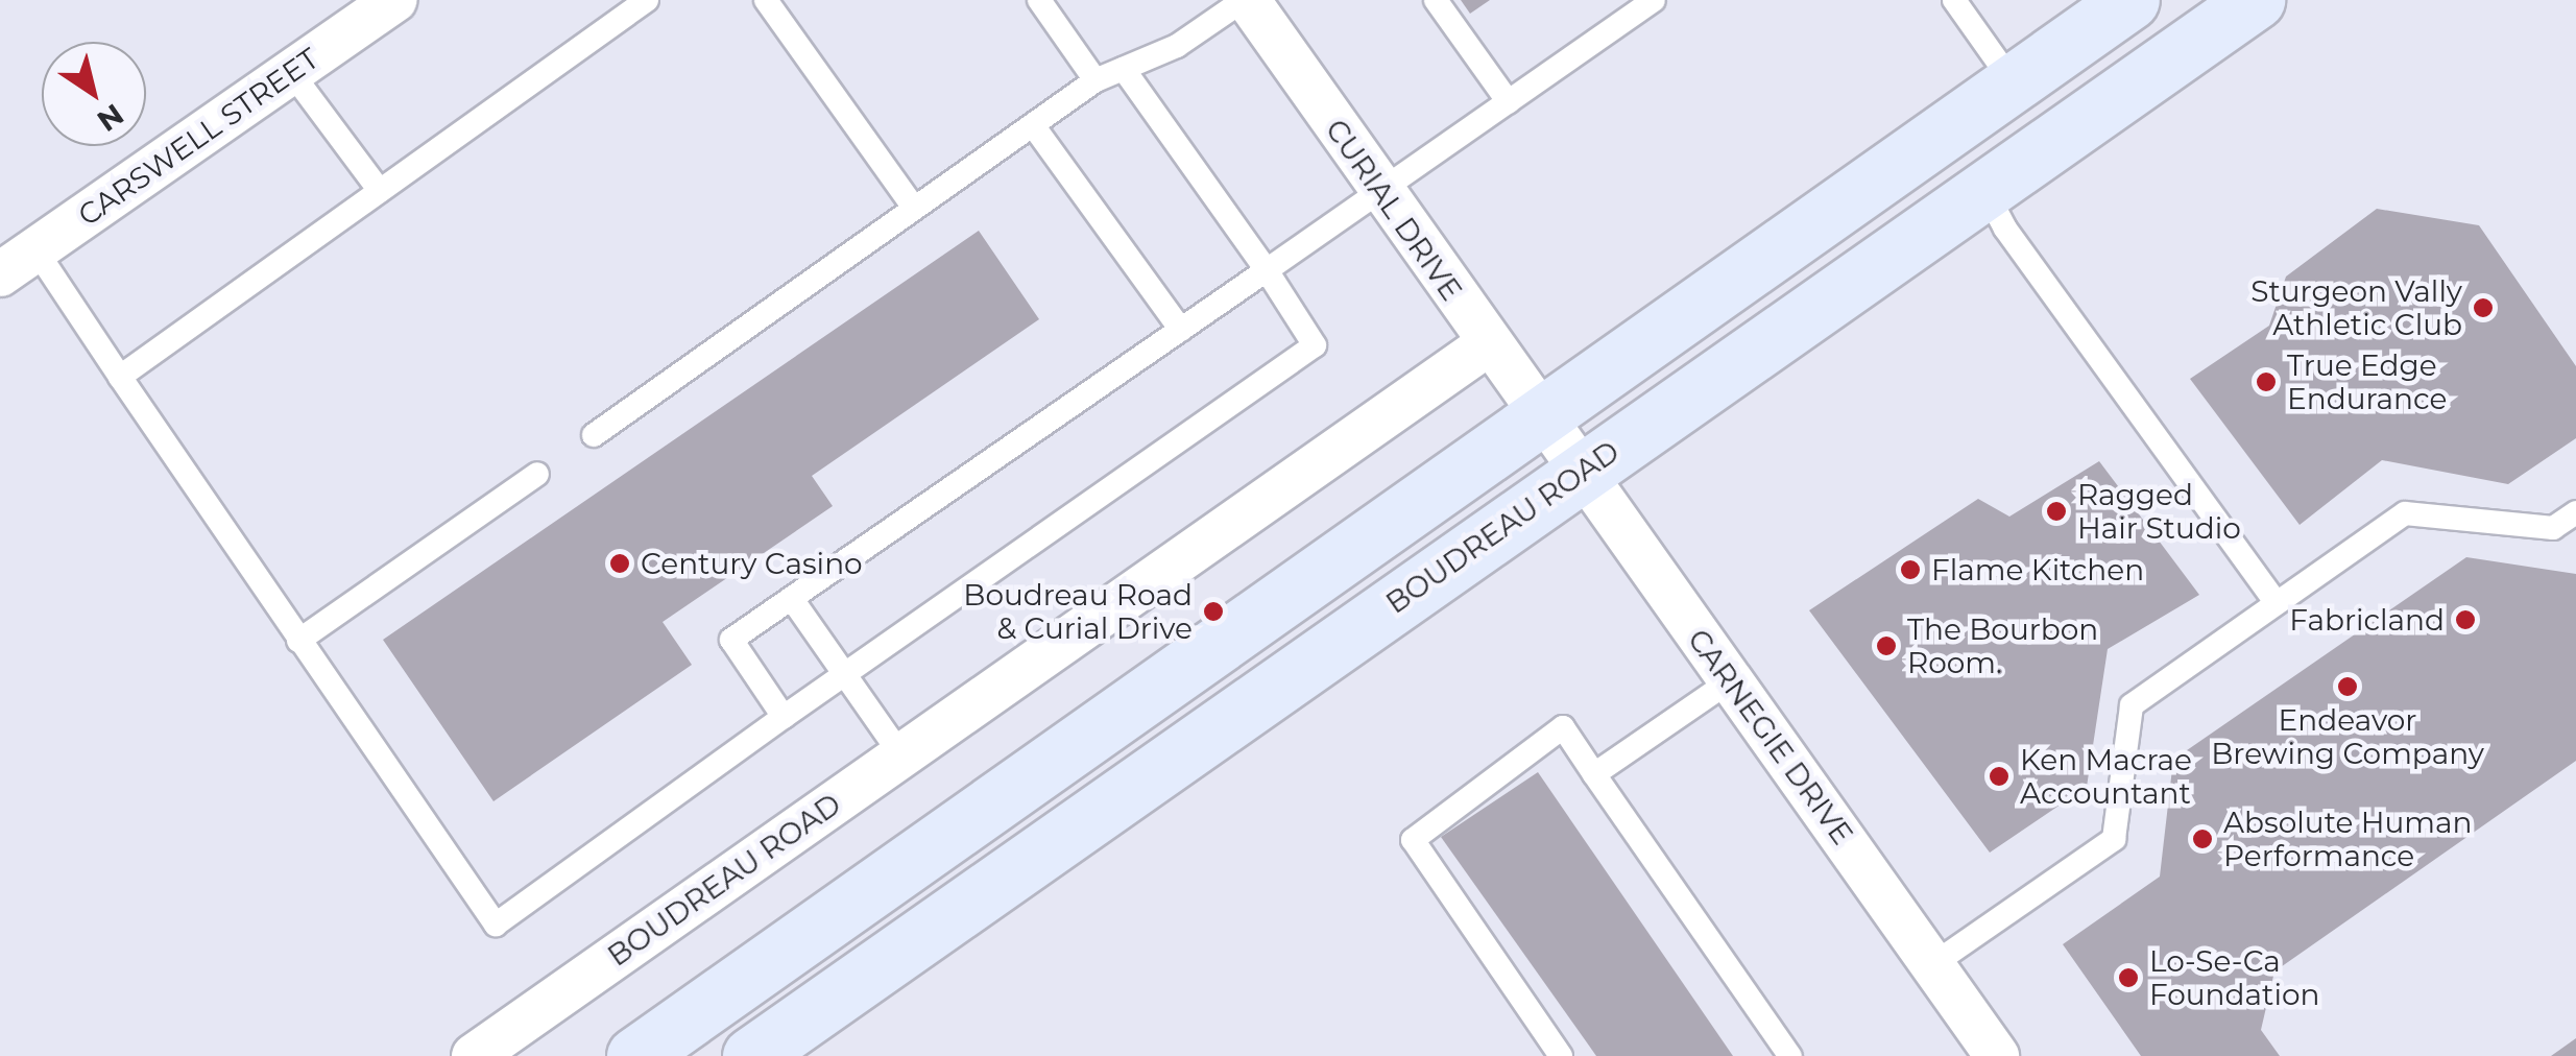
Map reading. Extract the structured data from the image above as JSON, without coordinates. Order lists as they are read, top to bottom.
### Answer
{
  "streets": {
    "main road": ["BOUDREAU ROAD"],
    "street": ["CARSWELL STREET", "CURIAL DRIVE", "CARNEGIE DRIVE"]
  },
  "crossings": [
    ["CURIAL DRIVE", "BOUDREAU ROAD"],
    ["CURIAL DRIVE", "CARNEGIE DRIVE"],
    ["BOUDREAU ROAD", "CARNEGIE DRIVE"]
  ],
  "places": [
    "Sturgeon Vally Athletic Club",
    "True Edge Endurance",
    "Ragged Hair Studio",
    "Century Casino",
    "Flame Kitchen",
    "Boudreau Road & Curial Drive",
    "Fabricland",
    "The Bourbon Room.",
    "Endeavor Brewing Company",
    "Ken Macrae Accountant",
    "Absolute Human Performance",
    "Lo-Se-Ca Foundation"
  ],
  "north": "bottom right"
}
